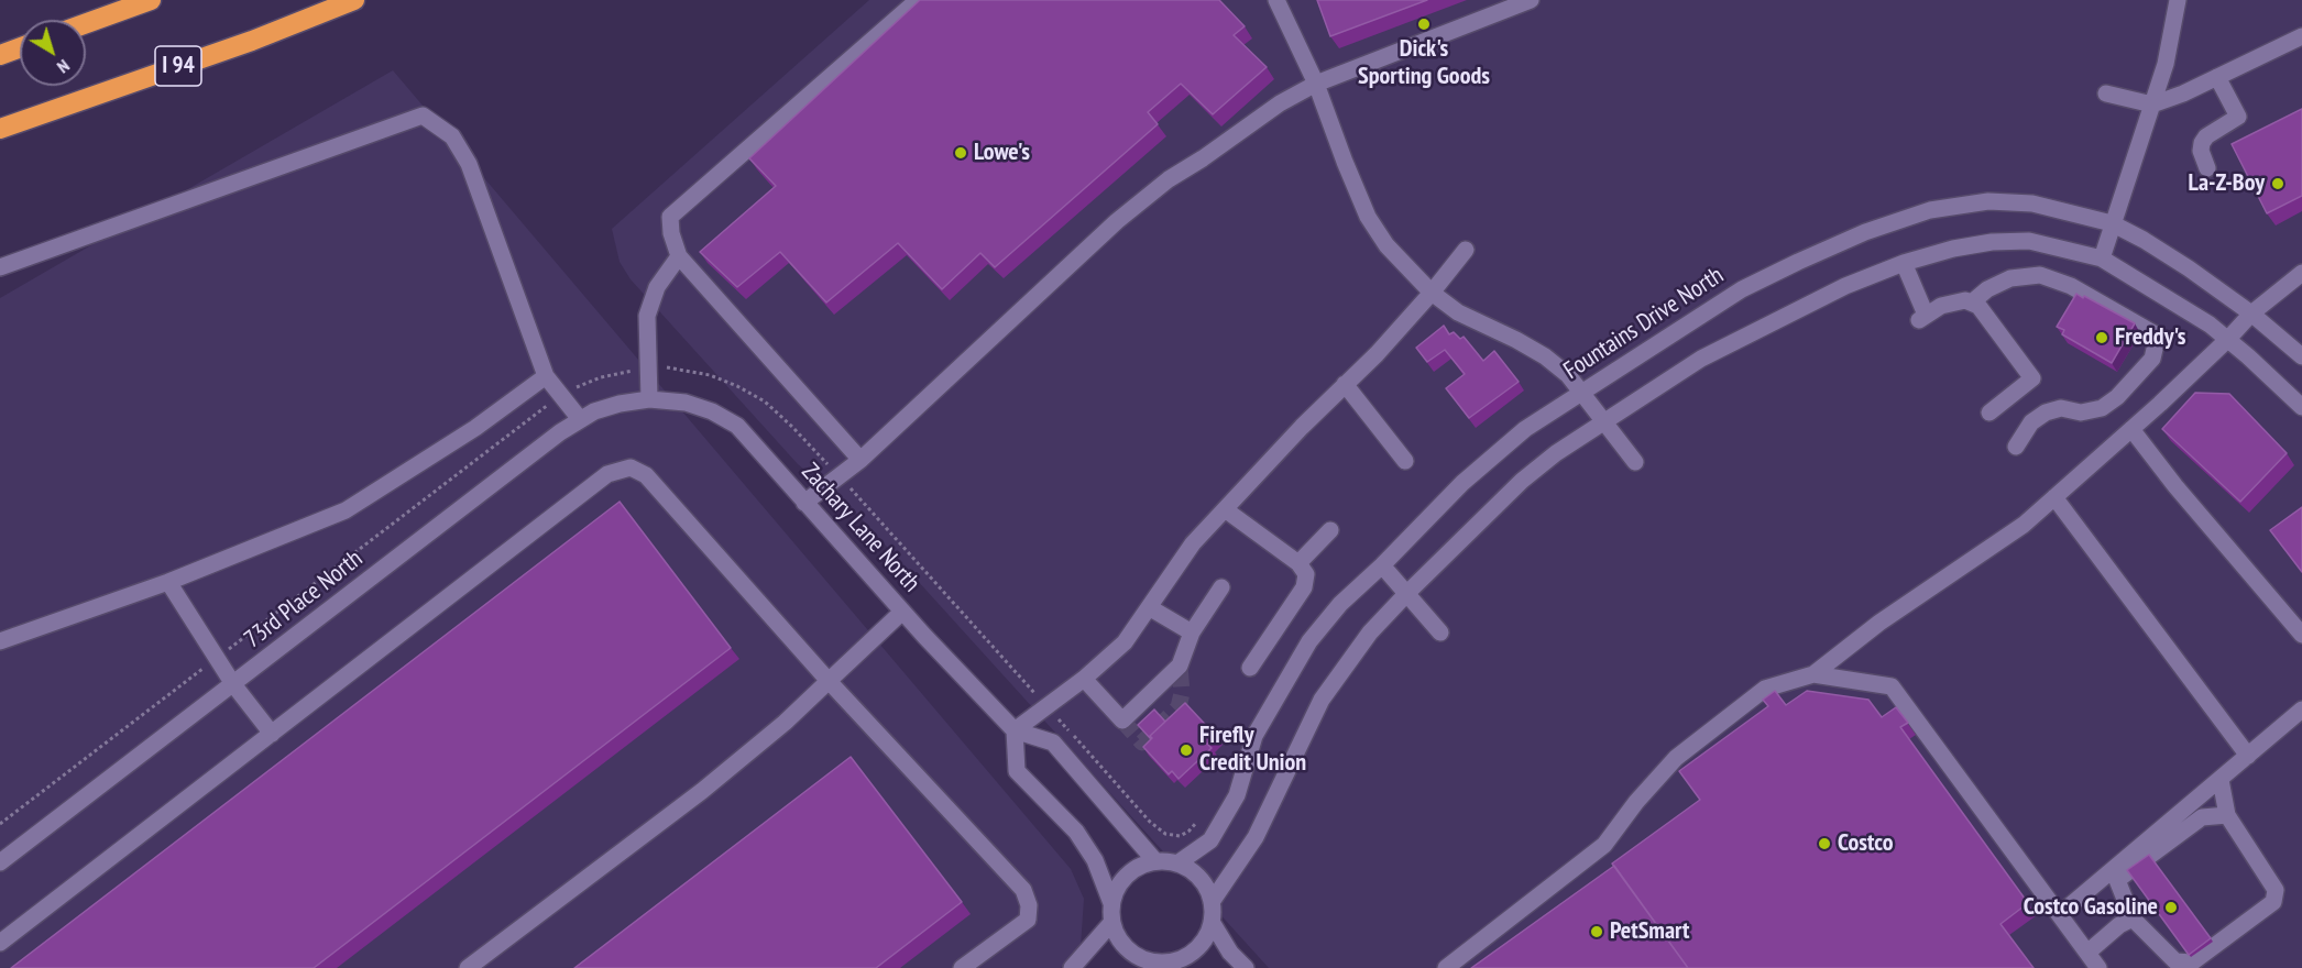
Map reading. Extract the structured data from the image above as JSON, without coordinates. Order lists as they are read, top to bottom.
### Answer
{
  "streets": {
    "highway": ["I 94"],
    "street": ["Fountains Drive North", "Zachary Lane North", "73rd Place North"]
  },
  "crossings": [
    ["Fountains Drive North", "Zachary Lane North"],
    ["Zachary Lane North", "73rd Place North"]
  ],
  "places": [
    "Dick's Sporting Goods",
    "Lowe's",
    "La-Z-Boy",
    "Freddy's",
    "Firefly Credit Union",
    "Costco",
    "Costco Gasoline",
    "PetSmart"
  ],
  "north": "bottom right"
}
